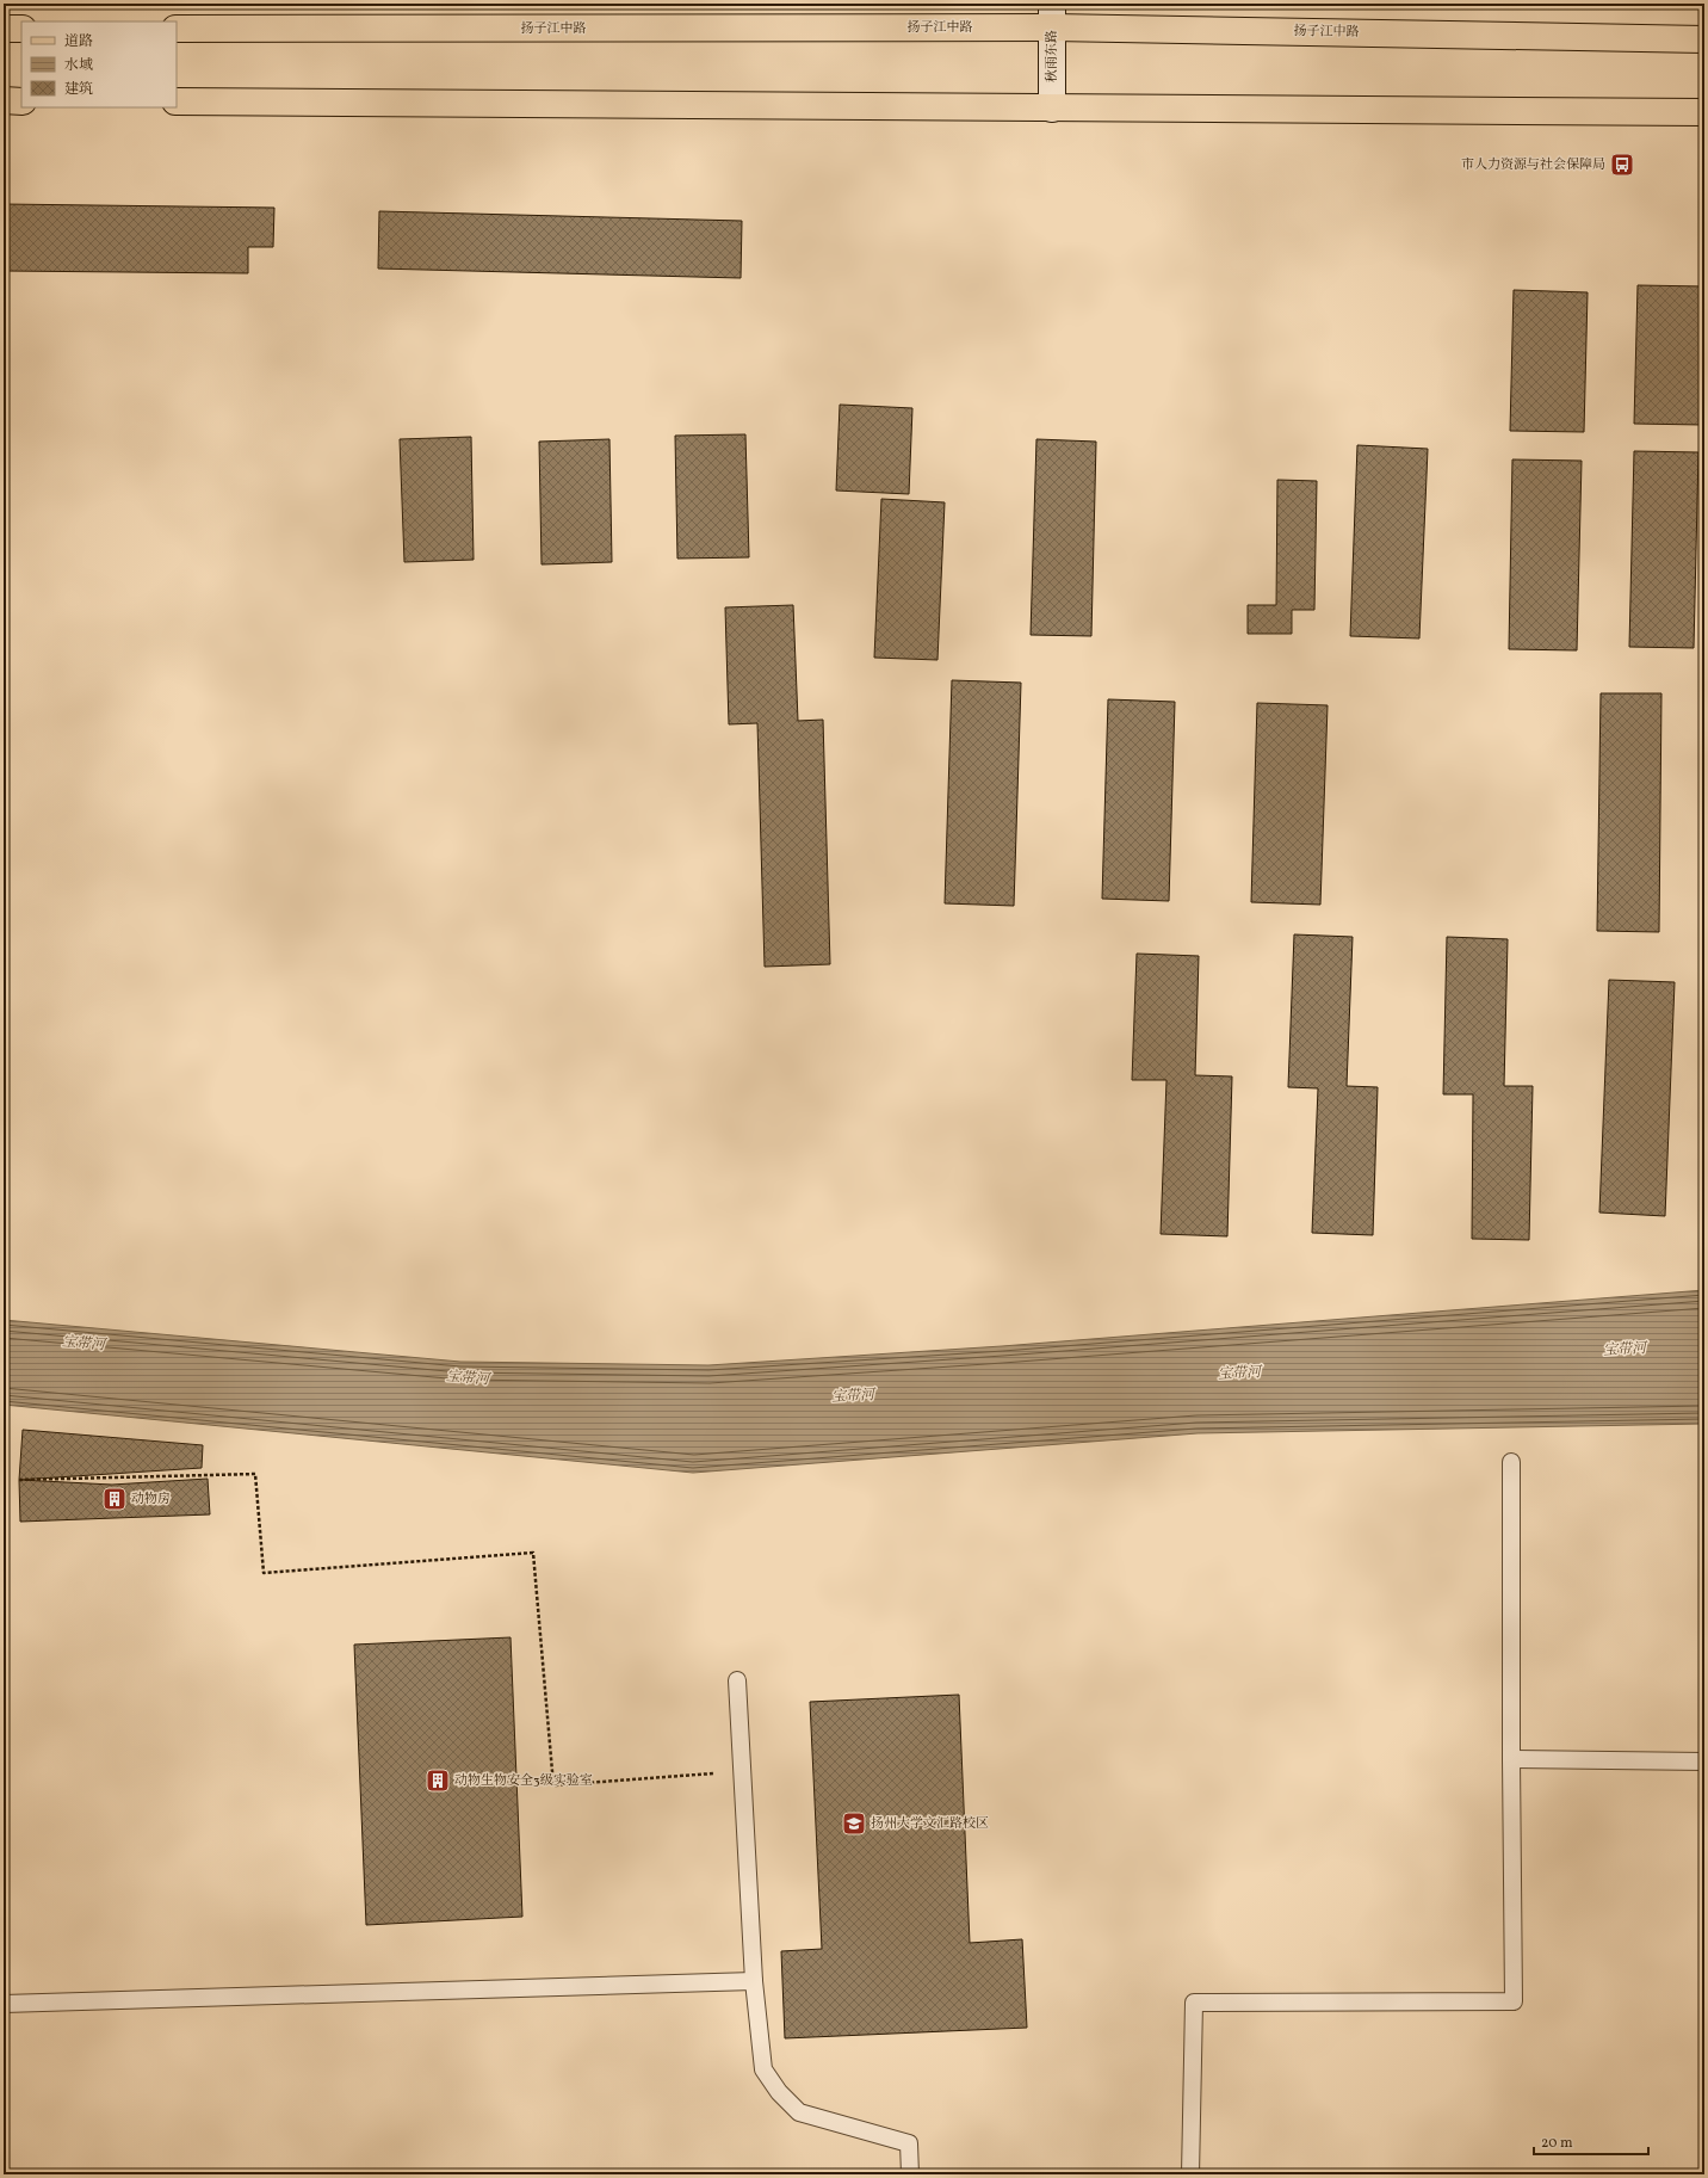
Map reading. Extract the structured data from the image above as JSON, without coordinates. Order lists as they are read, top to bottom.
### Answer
{
  "streets": {
    "main road": ["扬子江中路"],
    "street": ["秋雨东路"]
  },
  "crossings": [
    ["扬子江中路", "秋雨东路"]
  ],
  "water": ["宝带河"],
  "places": {
    "bus stop": ["市人力资源与社会保障局"],
    "building": ["动物房", "动物生物安全3级实验室"],
    "school or university": ["扬州大学文汇路校区"]
  },
  "legend": ["道路", "水域", "建筑"],
  "scale_bar": "20 m"
}
